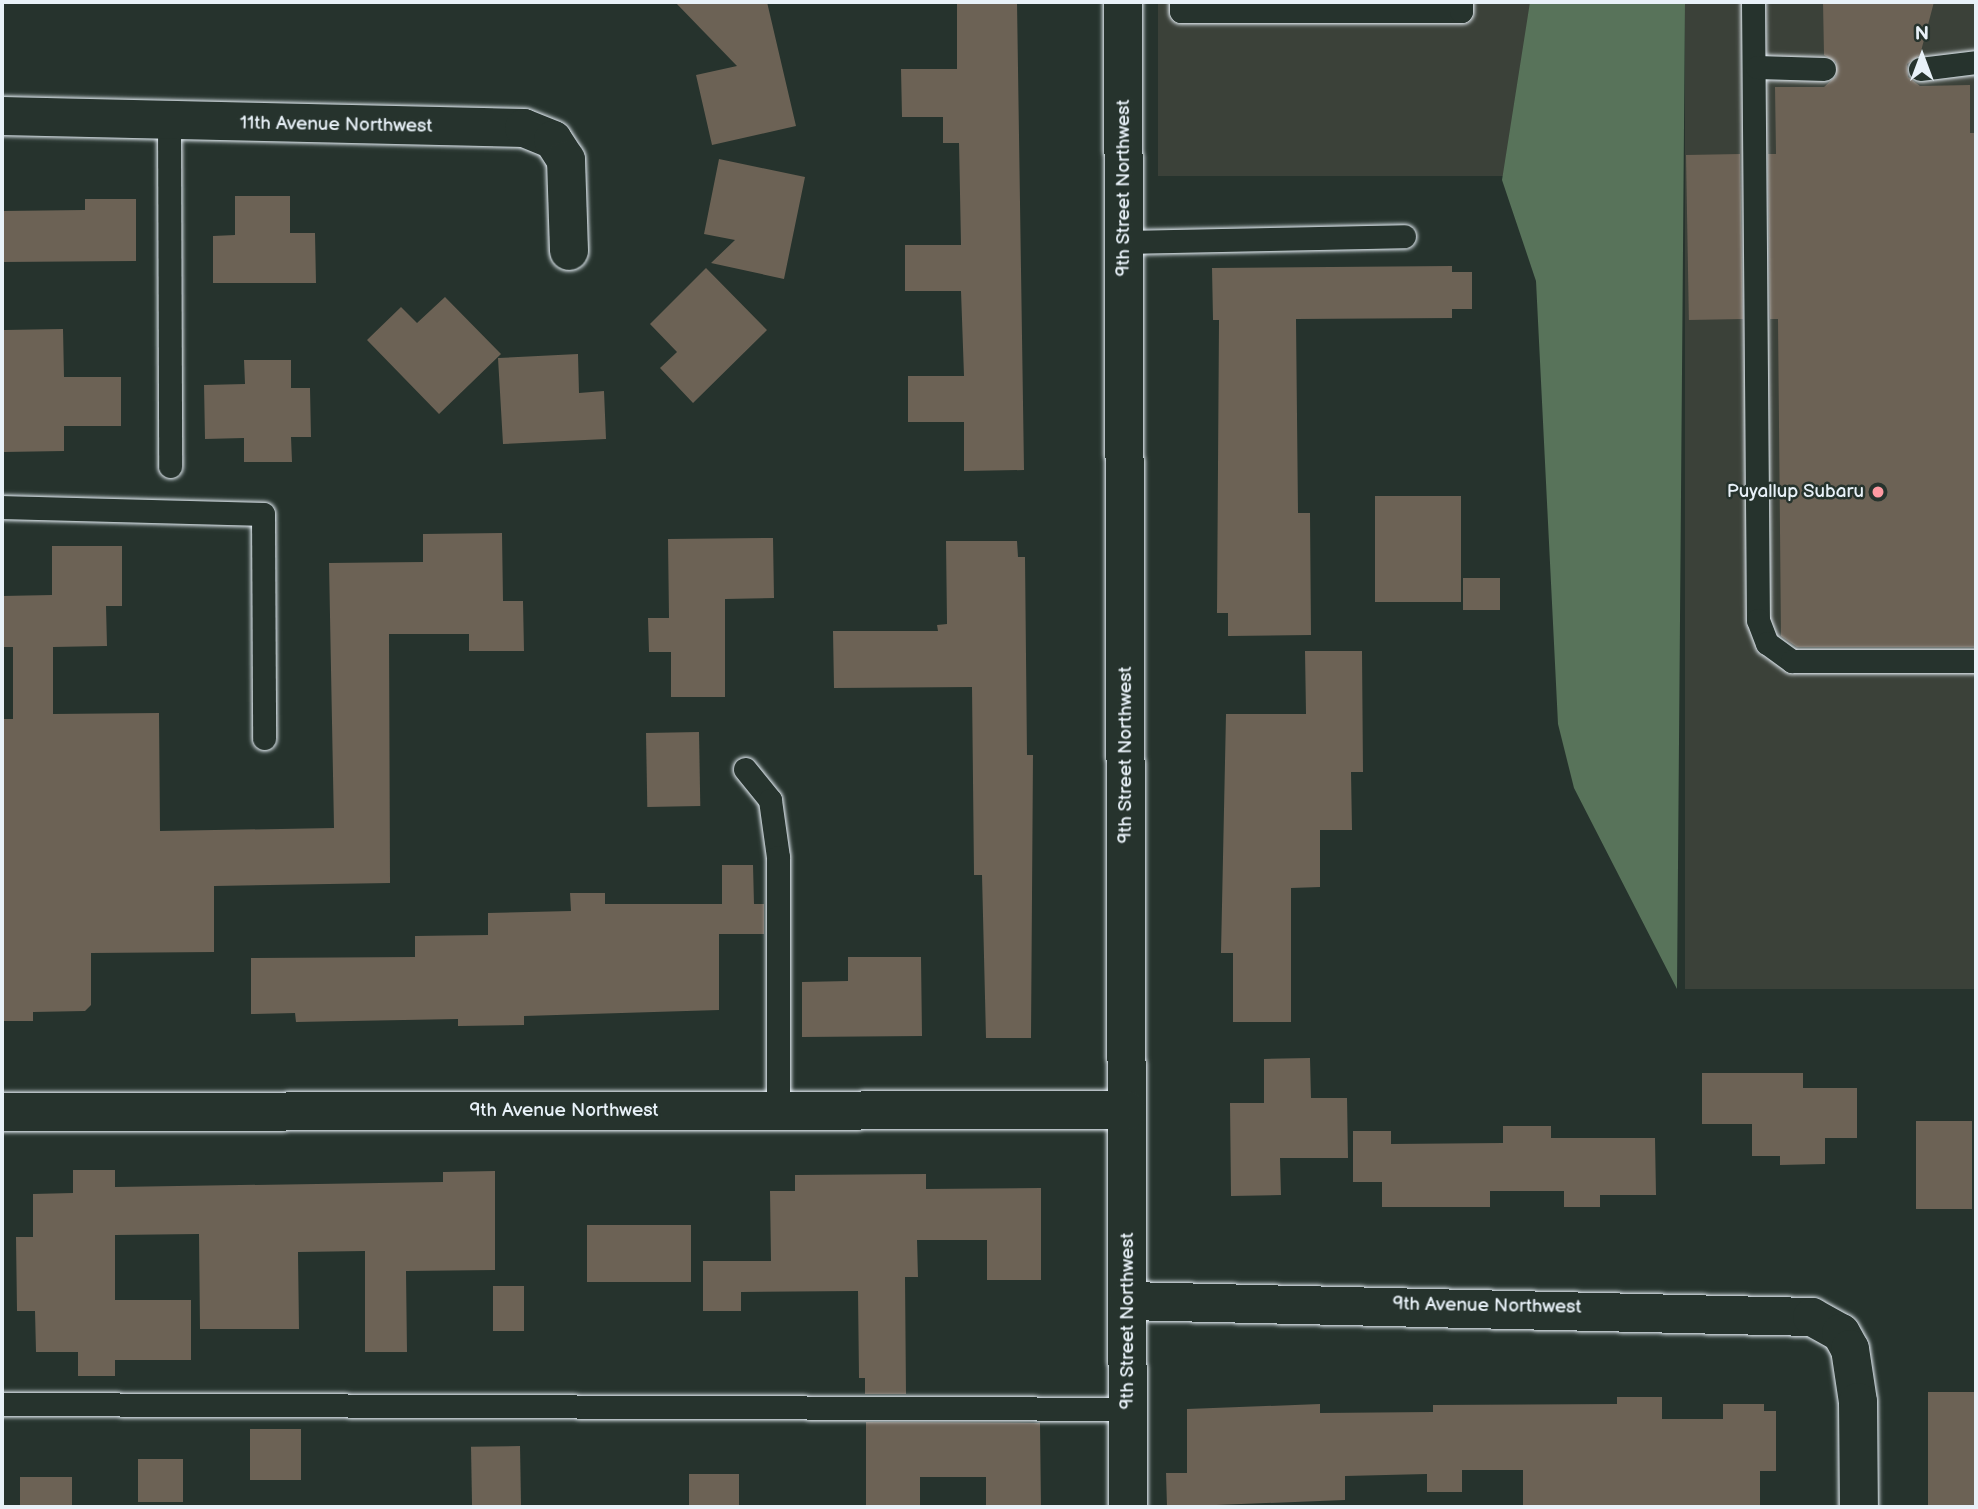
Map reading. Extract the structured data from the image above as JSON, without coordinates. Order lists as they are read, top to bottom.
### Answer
{
  "streets": {
    "street": ["11th Avenue Northwest", "9th Street Northwest", "9th Avenue Northwest"]
  },
  "crossings": [
    ["9th Street Northwest", "9th Avenue Northwest"]
  ],
  "places": ["Puyallup Subaru"],
  "north": "top"
}
